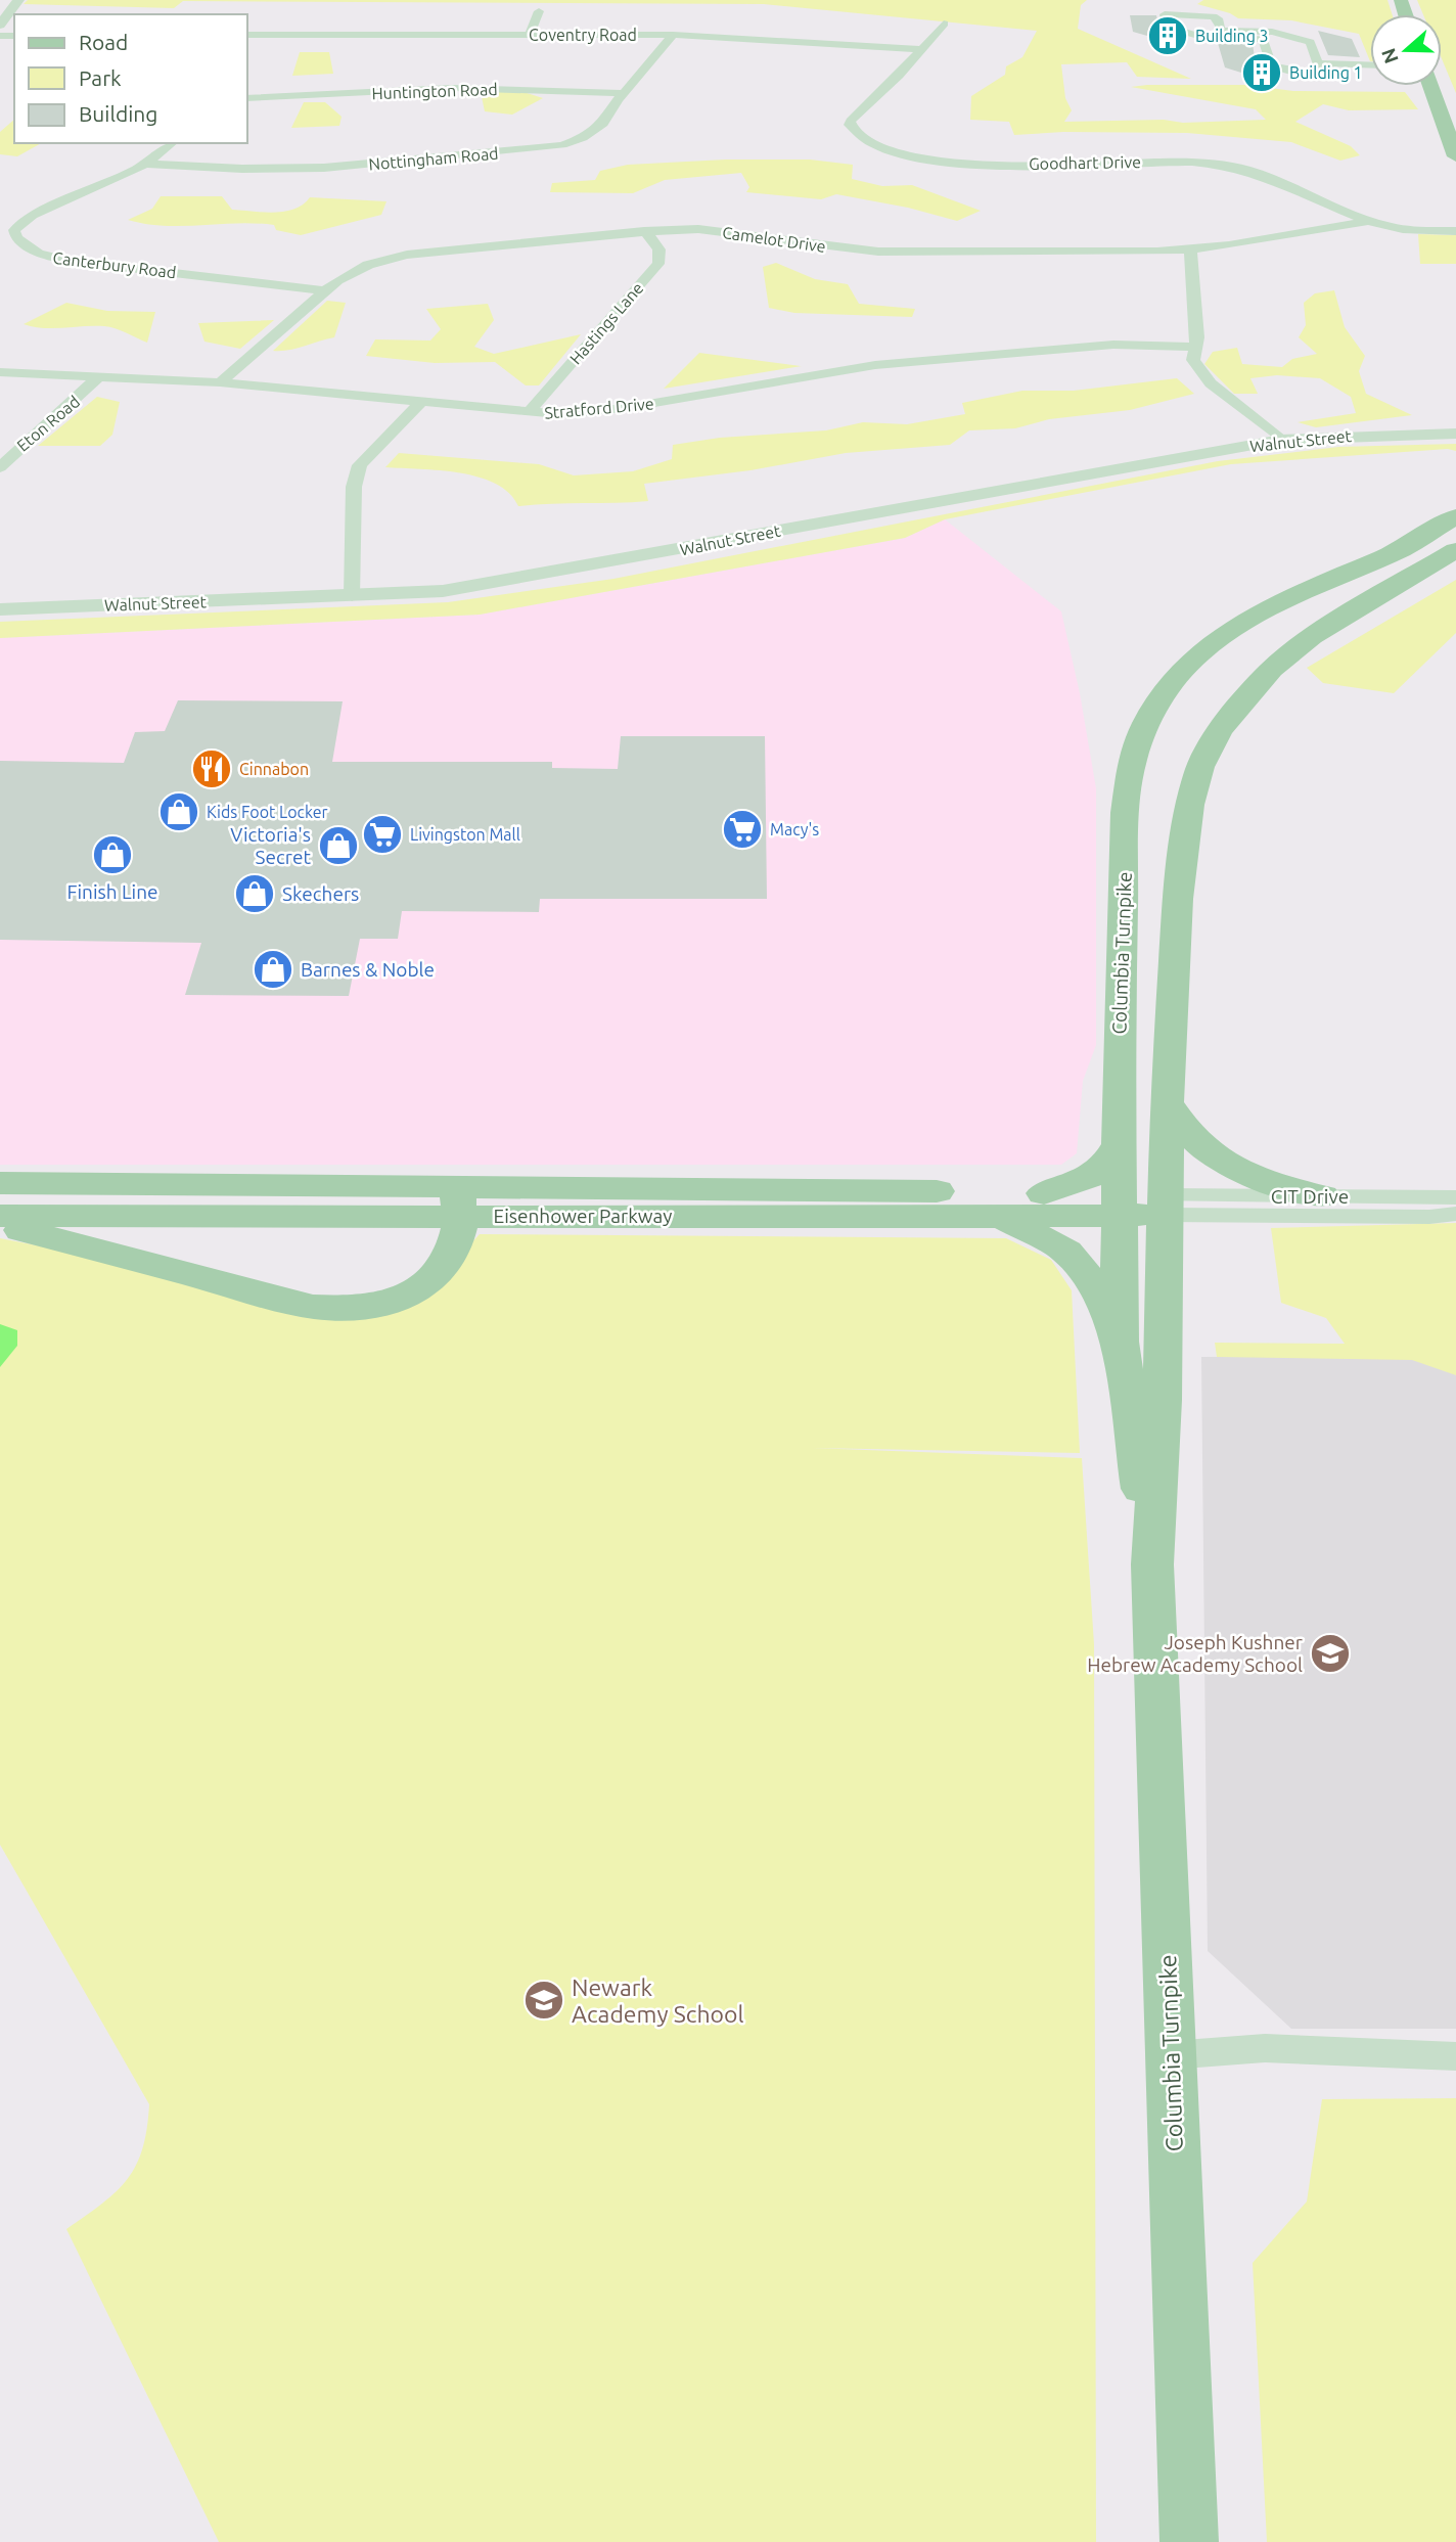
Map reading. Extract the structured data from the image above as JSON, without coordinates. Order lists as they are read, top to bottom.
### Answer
{
  "streets": {
    "main road": ["Columbia Turnpike", "Eisenhower Parkway"],
    "street": [
      "Coventry Road",
      "Huntington Road",
      "Nottingham Road",
      "Goodhart Drive",
      "Camelot Drive",
      "Canterbury Road",
      "Hastings Lane",
      "Stratford Drive",
      "Eton Road",
      "Walnut Street",
      "CIT Drive"
    ]
  },
  "crossings": [
    ["Coventry Road", "Nottingham Road"],
    ["Coventry Road", "Goodhart Drive"],
    ["Huntington Road", "Nottingham Road"],
    ["Nottingham Road", "Canterbury Road"],
    ["Goodhart Drive", "Camelot Drive"],
    ["Camelot Drive", "Canterbury Road"],
    ["Camelot Drive", "Hastings Lane"],
    ["Camelot Drive", "Stratford Drive"],
    ["Hastings Lane", "Stratford Drive"],
    ["Stratford Drive", "Eton Road"],
    ["Columbia Turnpike", "CIT Drive"],
    ["Columbia Turnpike", "Eisenhower Parkway"],
    ["CIT Drive", "Eisenhower Parkway"]
  ],
  "places": {
    "building": ["Building 3", "Building 1"],
    "restaurant": ["Cinnabon"],
    "shop": [
      "Kids Foot Locker",
      "Victoria's Secret",
      "Finish Line",
      "Skechers",
      "Barnes & Noble"
    ],
    "supermarket": ["Macy's", "Livingston Mall"],
    "school or university": ["Joseph Kushner Hebrew Academy School", "Newark Academy School"]
  },
  "legend": ["Road", "Park", "Building"],
  "north": "left"
}
